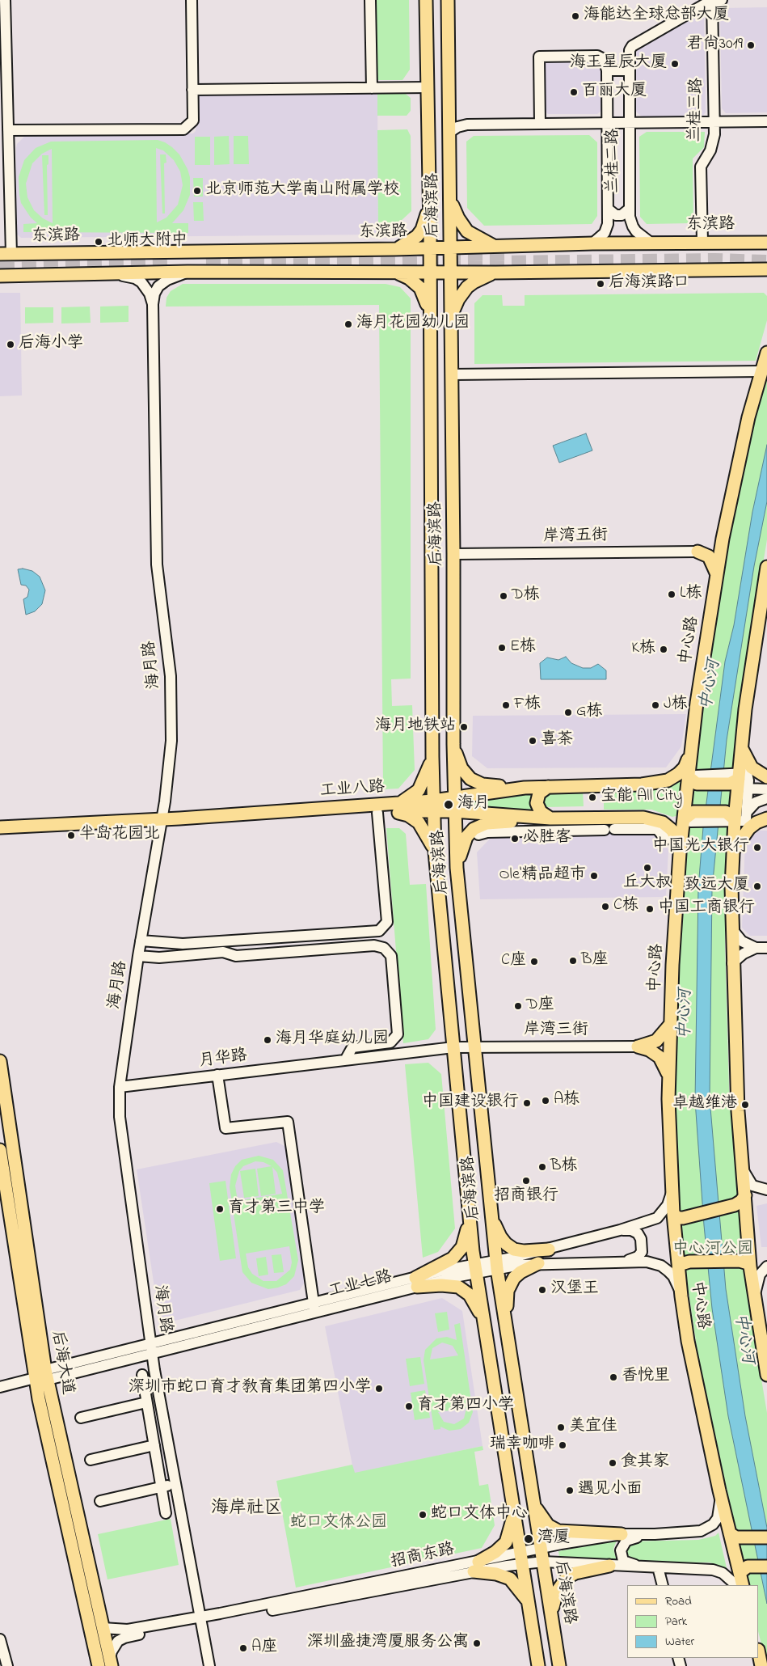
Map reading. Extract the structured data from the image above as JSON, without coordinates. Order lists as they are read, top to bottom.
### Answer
{
  "streets": {
    "main road": [
      "后海滨路",
      "东滨路",
      "中心路",
      "工业八路",
      "后海大道"
    ],
    "street": [
      "兰桂三路",
      "兰桂二路",
      "岸湾五街",
      "海月路",
      "岸湾三街",
      "月华路",
      "工业七路",
      "招商东路"
    ]
  },
  "crossings": [
    ["兰桂三路", "兰桂二路"],
    ["兰桂三路", "东滨路"],
    ["兰桂二路", "东滨路"],
    ["后海滨路", "东滨路"],
    ["后海滨路", "岸湾五街"],
    ["后海滨路", "工业八路"],
    ["后海滨路", "岸湾三街"],
    ["后海滨路", "月华路"],
    ["后海滨路", "工业七路"],
    ["后海滨路", "招商东路"],
    ["中心路", "工业八路"],
    ["中心路", "工业七路"],
    ["中心路", "招商东路"],
    ["海月路", "工业八路"],
    ["海月路", "月华路"],
    ["海月路", "工业七路"],
    ["海月路", "招商东路"],
    ["岸湾三街", "月华路"],
    ["工业七路", "后海大道"],
    ["后海大道", "招商东路"]
  ],
  "districts": ["海岸社区"],
  "water": ["中心河"],
  "parks": ["中心河公园", "蛇口文体公园"],
  "places": [
    "海能达全球总部大厦",
    "君尚3019",
    "海王星辰大厦",
    "百丽大厦",
    "北京师范大学南山附属学校",
    "北师大附中",
    "后海滨路口",
    "海月花园幼儿园",
    "后海小学",
    "L栋",
    "D栋",
    "E栋",
    "K栋",
    "F栋",
    "J栋",
    "G栋",
    "海月地铁站",
    "喜茶",
    "宝能 All City",
    "海月",
    "半岛花园北",
    "必胜客",
    "中国光大银行",
    "丘大叔",
    "Ole'精品超市",
    "致远大厦",
    "C栋",
    "中国工商银行",
    "B座",
    "C座",
    "D座",
    "海月华庭幼儿园",
    "A栋",
    "中国建设银行",
    "卓越维港",
    "B栋",
    "招商银行",
    "育才第三中学",
    "汉堡王",
    "香悦里",
    "深圳市蛇口育才教育集团第四小学",
    "育才第四小学",
    "美宜佳",
    "瑞幸咖啡",
    "食其家",
    "遇见小面",
    "蛇口文体中心",
    "湾厦",
    "深圳盛捷湾厦服务公寓",
    "A座"
  ],
  "legend": ["Road", "Park", "Water"]
}
